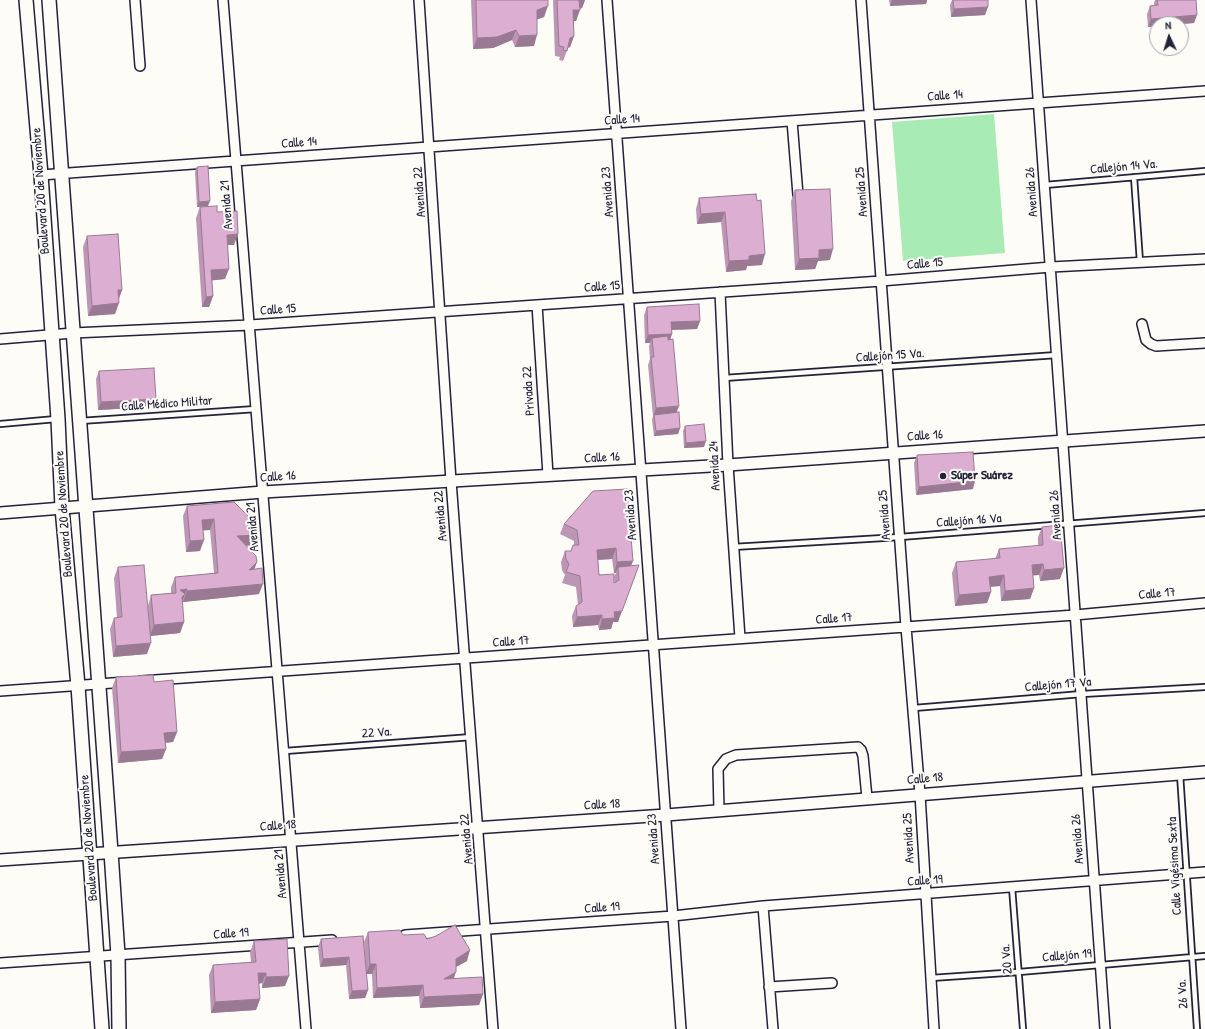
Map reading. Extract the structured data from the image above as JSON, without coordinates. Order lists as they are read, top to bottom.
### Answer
{
  "streets": {
    "main road": ["Boulevard 20 de Noviembre"],
    "street": [
      "Calle 14",
      "Avenida 22",
      "Avenida 23",
      "Avenida 25",
      "Avenida 26",
      "Avenida 21",
      "Calle 15",
      "Privada 22",
      "Calle 16",
      "Avenida 24",
      "Calle 17",
      "Calle 18",
      "Calle 19"
    ],
    "lane": [
      "Callejón 14 Va.",
      "Callejón 15 Va.",
      "Calle Médico Militar",
      "Callejón 16 Va",
      "Callejón 17 Va",
      "22 Va.",
      "Calle Vigésima Sexta",
      "Callejón 19",
      "20 Va.",
      "26 Va."
    ]
  },
  "crossings": [
    ["Calle 14", "Boulevard 20 de Noviembre"],
    ["Calle 14", "Avenida 22"],
    ["Calle 14", "Avenida 23"],
    ["Calle 14", "Avenida 25"],
    ["Calle 14", "Avenida 26"],
    ["Calle 14", "Avenida 21"],
    ["Callejón 14 Va.", "Avenida 26"],
    ["Boulevard 20 de Noviembre", "Calle 15"],
    ["Boulevard 20 de Noviembre", "Calle Médico Militar"],
    ["Boulevard 20 de Noviembre", "Calle 16"],
    ["Boulevard 20 de Noviembre", "Calle 17"],
    ["Boulevard 20 de Noviembre", "Calle 18"],
    ["Boulevard 20 de Noviembre", "Calle 19"],
    ["Avenida 22", "Calle 15"],
    ["Avenida 22", "Calle 16"],
    ["Avenida 22", "Calle 17"],
    ["Avenida 22", "22 Va."],
    ["Avenida 22", "Calle 18"],
    ["Avenida 22", "Calle 19"],
    ["Avenida 23", "Calle 15"],
    ["Avenida 23", "Calle 16"],
    ["Avenida 23", "Calle 17"],
    ["Avenida 23", "Calle 18"],
    ["Avenida 23", "Calle 19"],
    ["Avenida 25", "Calle 15"],
    ["Avenida 25", "Callejón 15 Va."],
    ["Avenida 25", "Calle 16"],
    ["Avenida 25", "Callejón 16 Va"],
    ["Avenida 25", "Calle 17"],
    ["Avenida 25", "Callejón 17 Va"],
    ["Avenida 25", "Calle 18"],
    ["Avenida 25", "Calle 19"],
    ["Avenida 25", "Callejón 19"],
    ["Avenida 26", "Calle 15"],
    ["Avenida 26", "Callejón 15 Va."],
    ["Avenida 26", "Calle 16"],
    ["Avenida 26", "Callejón 16 Va"],
    ["Avenida 26", "Calle 17"],
    ["Avenida 26", "Callejón 17 Va"],
    ["Avenida 26", "Calle 18"],
    ["Avenida 26", "Calle 19"],
    ["Avenida 26", "Callejón 19"],
    ["Avenida 21", "Calle 15"],
    ["Avenida 21", "Calle Médico Militar"],
    ["Avenida 21", "Calle 16"],
    ["Avenida 21", "Calle 17"],
    ["Avenida 21", "22 Va."],
    ["Avenida 21", "Calle 18"],
    ["Avenida 21", "Calle 19"],
    ["Calle 15", "Privada 22"],
    ["Calle 15", "Avenida 24"],
    ["Callejón 15 Va.", "Avenida 24"],
    ["Privada 22", "Calle 16"],
    ["Calle 16", "Avenida 24"],
    ["Avenida 24", "Callejón 16 Va"],
    ["Avenida 24", "Calle 17"],
    ["Calle 18", "Calle Vigésima Sexta"],
    ["Calle Vigésima Sexta", "Calle 19"],
    ["Calle Vigésima Sexta", "Callejón 19"],
    ["Calle Vigésima Sexta", "26 Va."],
    ["Calle 19", "20 Va."],
    ["Callejón 19", "20 Va."],
    ["Callejón 19", "26 Va."]
  ],
  "places": ["Súper Suárez"],
  "north": "top"
}
